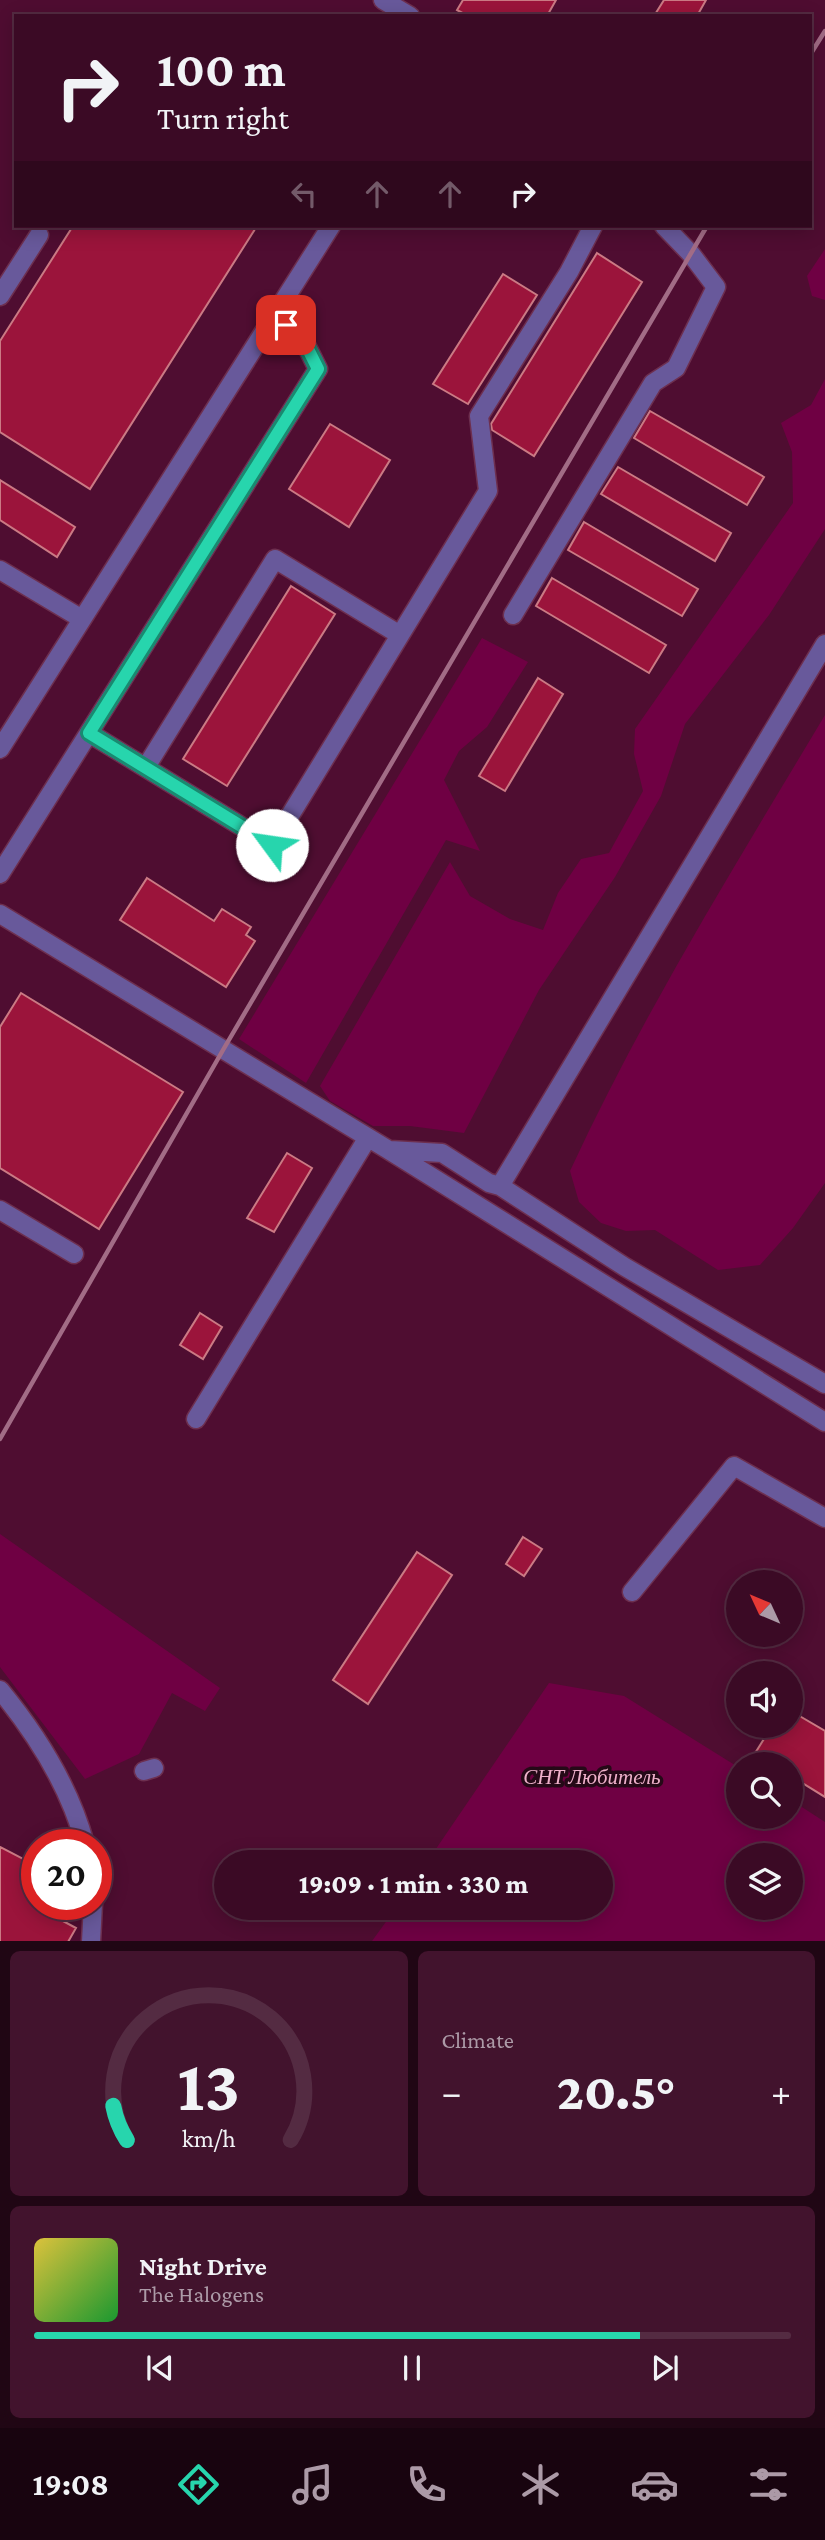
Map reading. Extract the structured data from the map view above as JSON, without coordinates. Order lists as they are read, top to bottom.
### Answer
{
  "parks": ["СНТ Любитель"],
  "north": "top left",
  "page": {
    "turn": ["100 m", "Turn right"],
    "limit": "20",
    "trip": "19:09 · 1 min · 330 m",
    "tile": "Climate",
    "heat": ["−", "20.5°", "+"],
    "song": ["Night Drive", "The Halogens"],
    "tabs": "19:08",
    "gauge": ["13", "km/h"]
  }
}
